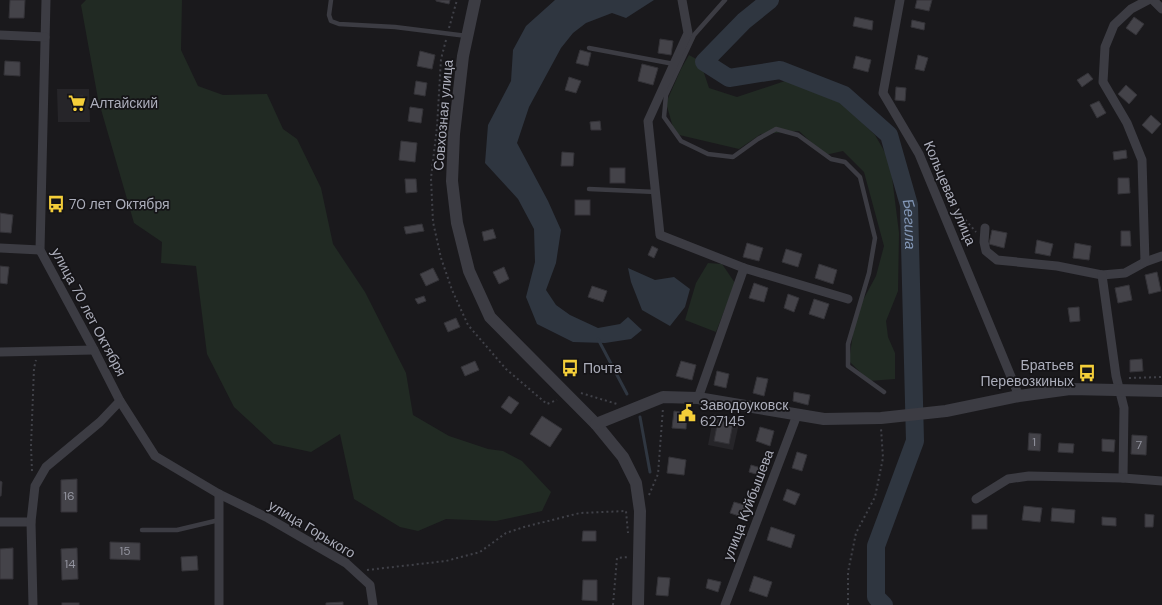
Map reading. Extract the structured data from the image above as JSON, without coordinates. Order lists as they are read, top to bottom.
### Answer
{
  "streets": {
    "street": [
      "Совхозная улица",
      "Кольцевая улица",
      "улица 70 лет Октября",
      "улица Куйбышева",
      "улица Горького"
    ]
  },
  "crossings": [
    ["улица 70 лет Октября", "улица Горького"]
  ],
  "water": ["Бегила"],
  "places": {
    "supermarket": ["Алтайский"],
    "bus stop": ["70 лет Октября", "Почта", "Братьев Перевозкиных"],
    "public building": ["Заводоуковск 627145"]
  },
  "house_numbers": [
    "1",
    "7",
    "16",
    "15",
    "14"
  ]
}
